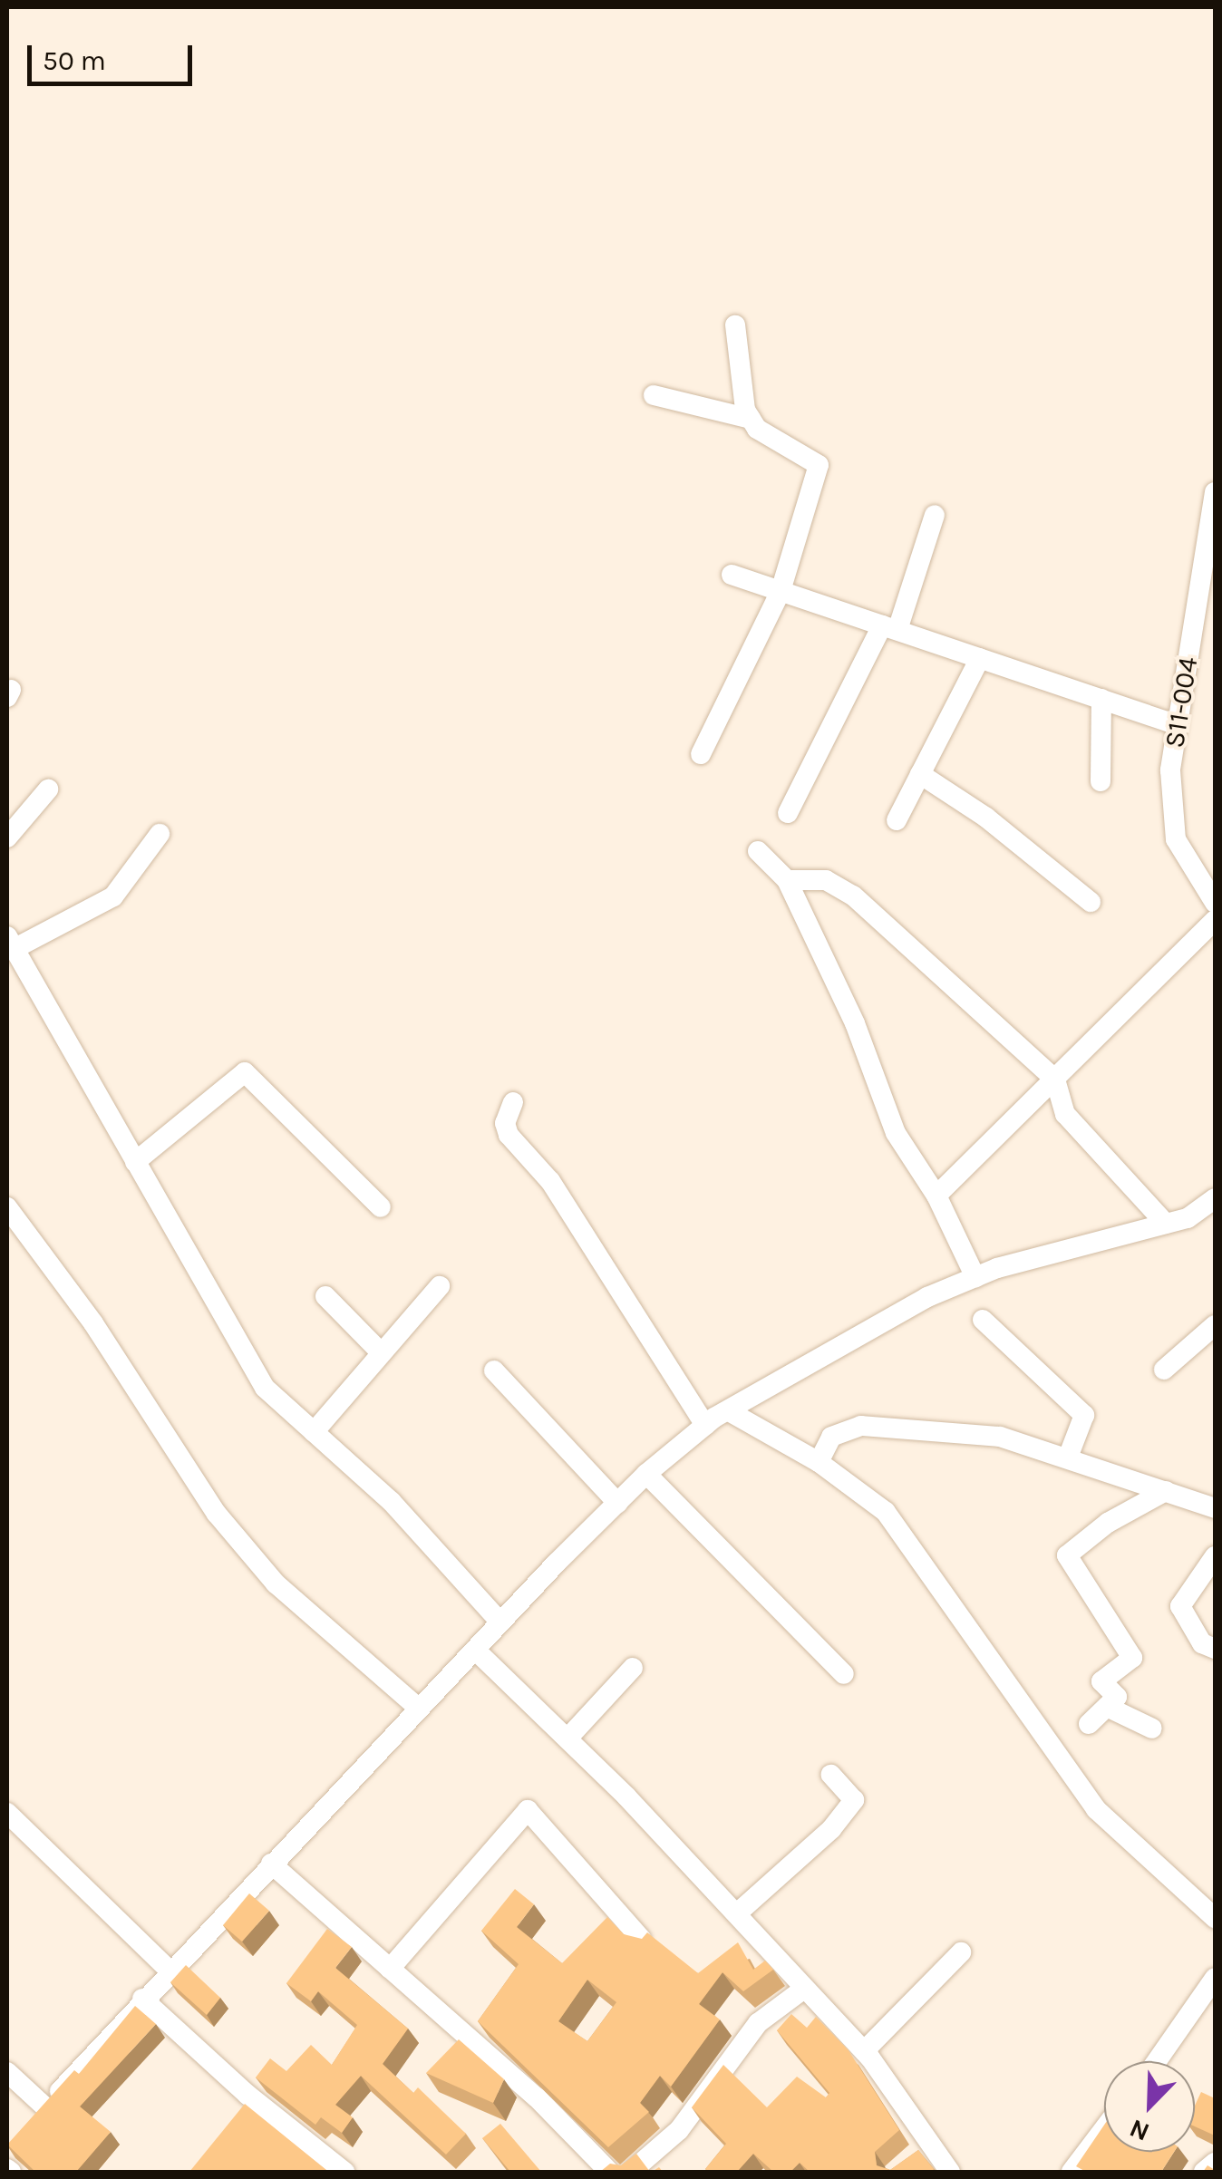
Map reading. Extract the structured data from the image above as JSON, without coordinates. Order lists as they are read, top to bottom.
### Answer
{
  "streets": {
    "street": ["S11-004"]
  },
  "scale_bar": "50 m",
  "north": "bottom left"
}
